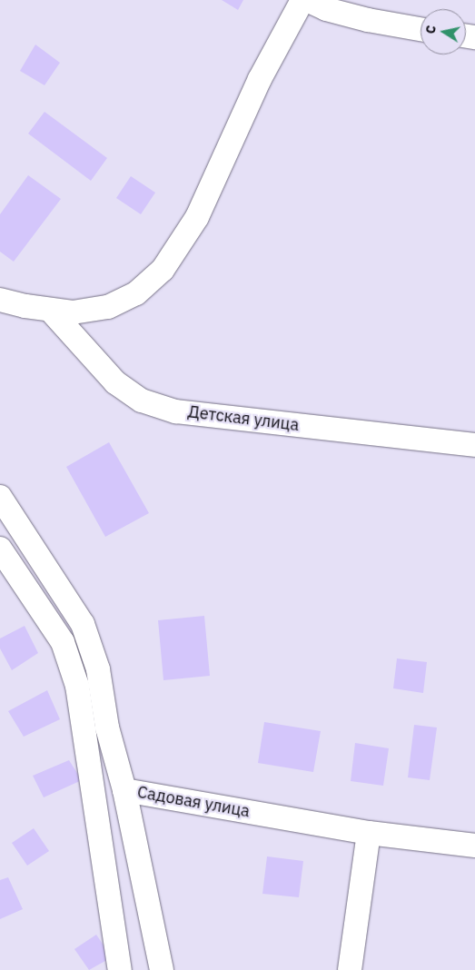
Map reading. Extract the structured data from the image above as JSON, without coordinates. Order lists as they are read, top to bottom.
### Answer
{
  "streets": {
    "street": ["Детская улица", "Садовая улица"]
  },
  "north": "left"
}
